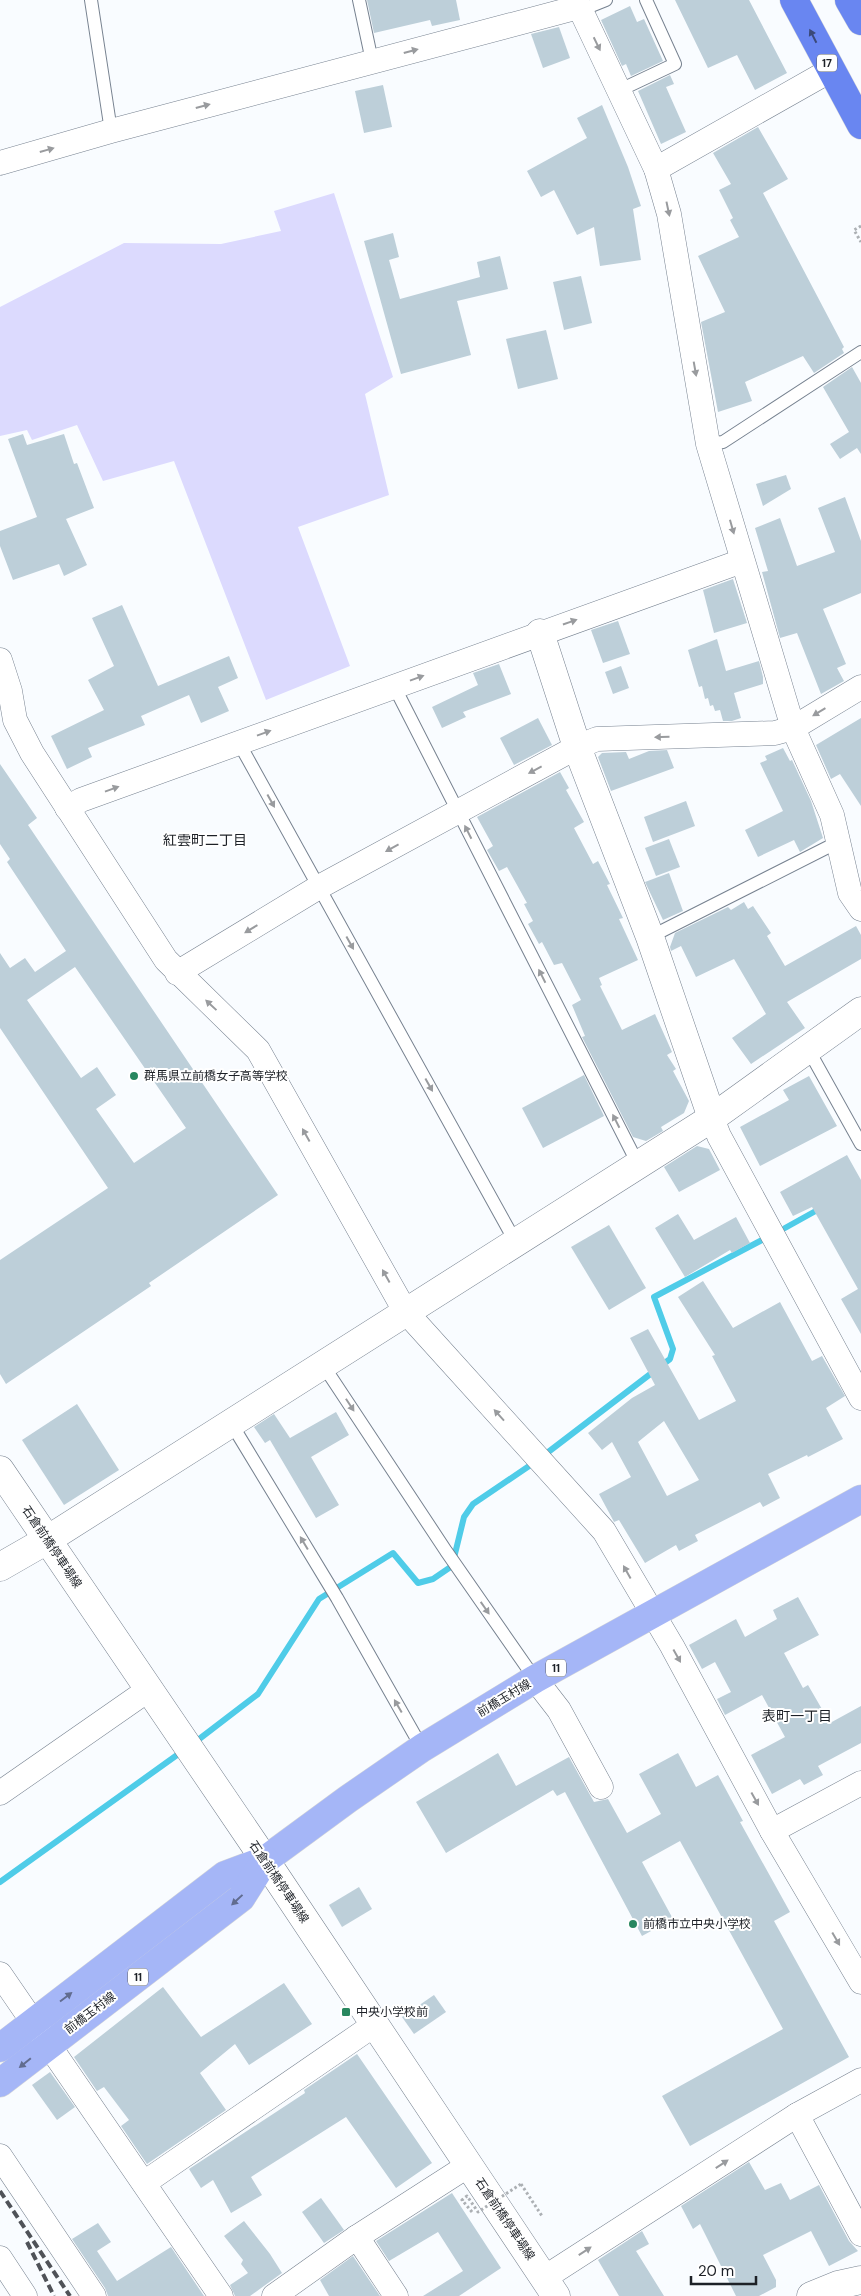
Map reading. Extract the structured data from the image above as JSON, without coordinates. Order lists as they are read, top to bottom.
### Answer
{
  "streets": {
    "highway": ["17"],
    "main road": ["11", "前橋玉村線"],
    "street": ["石倉前橋停車場線"]
  },
  "crossings": [
    ["石倉前橋停車場線", "前橋玉村線"]
  ],
  "districts": ["紅雲町二丁目", "表町一丁目"],
  "places": {
    "other": ["群馬県立前橋女子高等学校", "前橋市立中央小学校"],
    "transit": ["中央小学校前"]
  },
  "scale_bar": "20 m"
}
